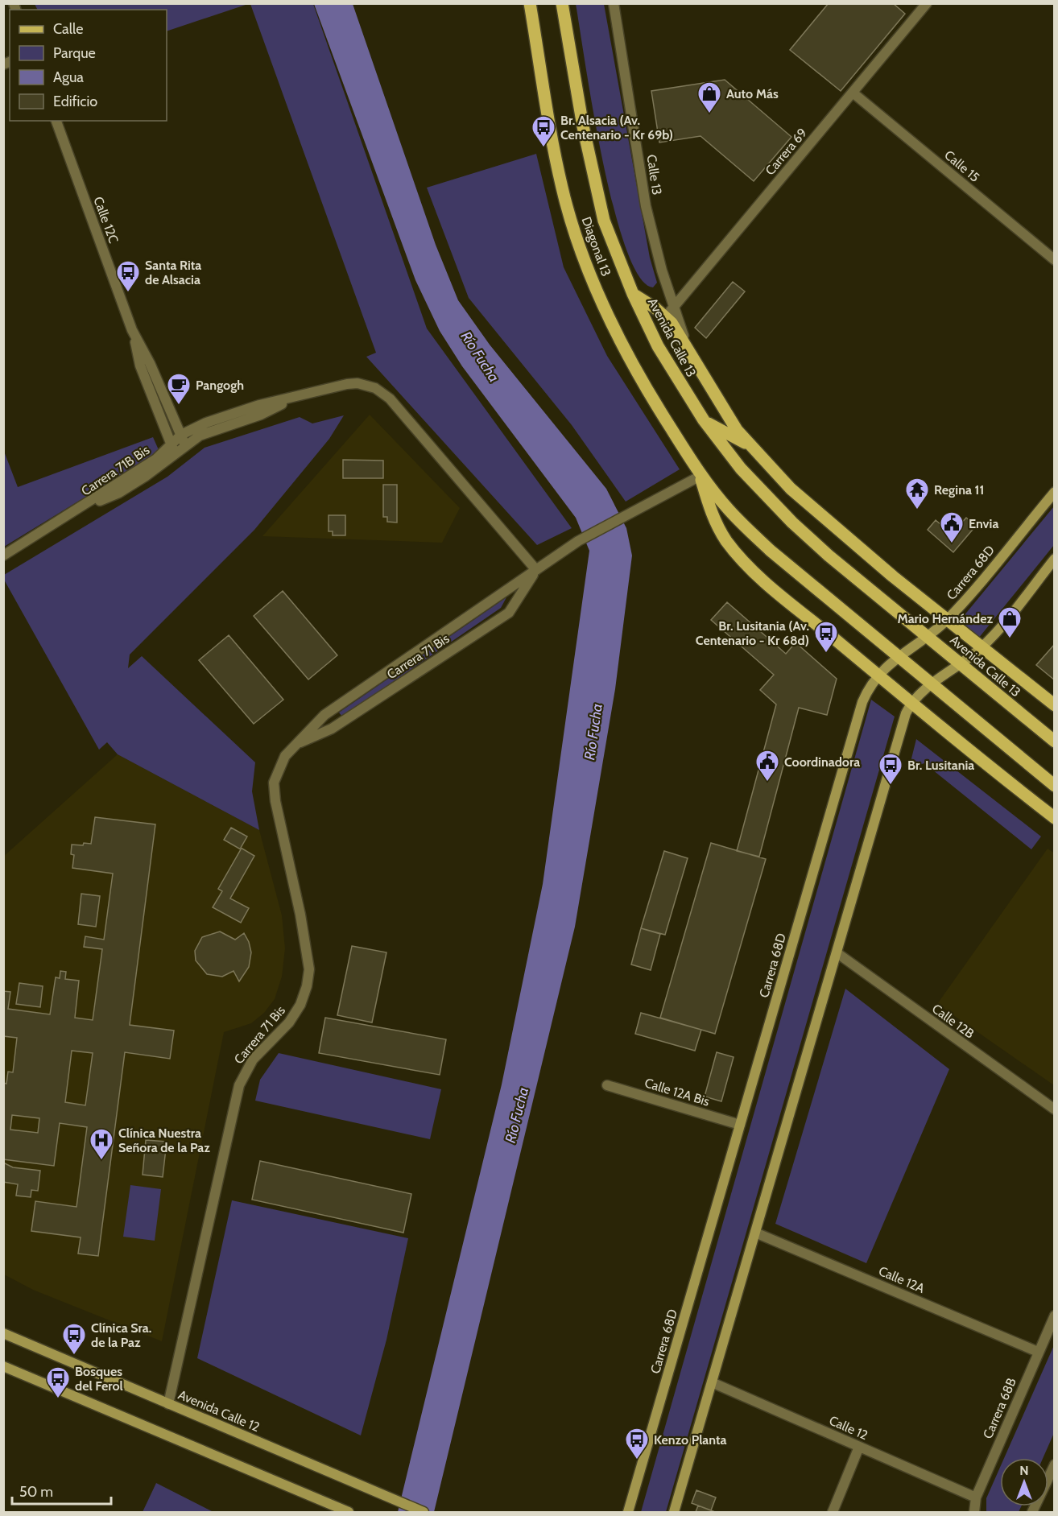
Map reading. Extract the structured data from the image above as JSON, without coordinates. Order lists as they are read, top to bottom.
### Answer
{
  "streets": {
    "main road": [
      "Diagonal 13",
      "Avenida Calle 13",
      "Carrera 68D",
      "Avenida Calle 12"
    ],
    "street": [
      "Carrera 69",
      "Calle 15",
      "Calle 13",
      "Calle 12C",
      "Carrera 71B Bis",
      "Carrera 71 Bis",
      "Calle 12B",
      "Calle 12A Bis",
      "Calle 12A",
      "Carrera 68B",
      "Calle 12"
    ]
  },
  "crossings": [
    ["Carrera 69", "Calle 15"],
    ["Carrera 69", "Calle 13"],
    ["Carrera 69", "Avenida Calle 13"],
    ["Calle 13", "Avenida Calle 13"],
    ["Calle 12C", "Carrera 71B Bis"],
    ["Diagonal 13", "Avenida Calle 13"],
    ["Diagonal 13", "Carrera 71 Bis"],
    ["Avenida Calle 13", "Carrera 68D"],
    ["Carrera 71B Bis", "Carrera 71 Bis"],
    ["Carrera 68D", "Calle 12A Bis"],
    ["Carrera 71 Bis", "Avenida Calle 12"],
    ["Calle 12A", "Carrera 68B"],
    ["Carrera 68B", "Calle 12"]
  ],
  "water": ["Río Fucha"],
  "places": {
    "shop": ["Auto Más", "Mario Hernández"],
    "bus stop": [
      "Br. Alsacia (Av. Centenario - Kr 69b)",
      "Santa Rita de Alsacia",
      "Br. Lusitania (Av. Centenario - Kr 68d)",
      "Br. Lusitania",
      "Clínica Sra. de la Paz",
      "Bosques del Ferol",
      "Kenzo Planta"
    ],
    "cafe": ["Pangogh"],
    "temple": ["Regina 11"],
    "public building": ["Envia", "Coordinadora"],
    "hospital": ["Clínica Nuestra Señora de la Paz"]
  },
  "legend": [
    "Calle",
    "Parque",
    "Agua",
    "Edificio"
  ],
  "scale_bar": "50 m",
  "north": "top"
}
